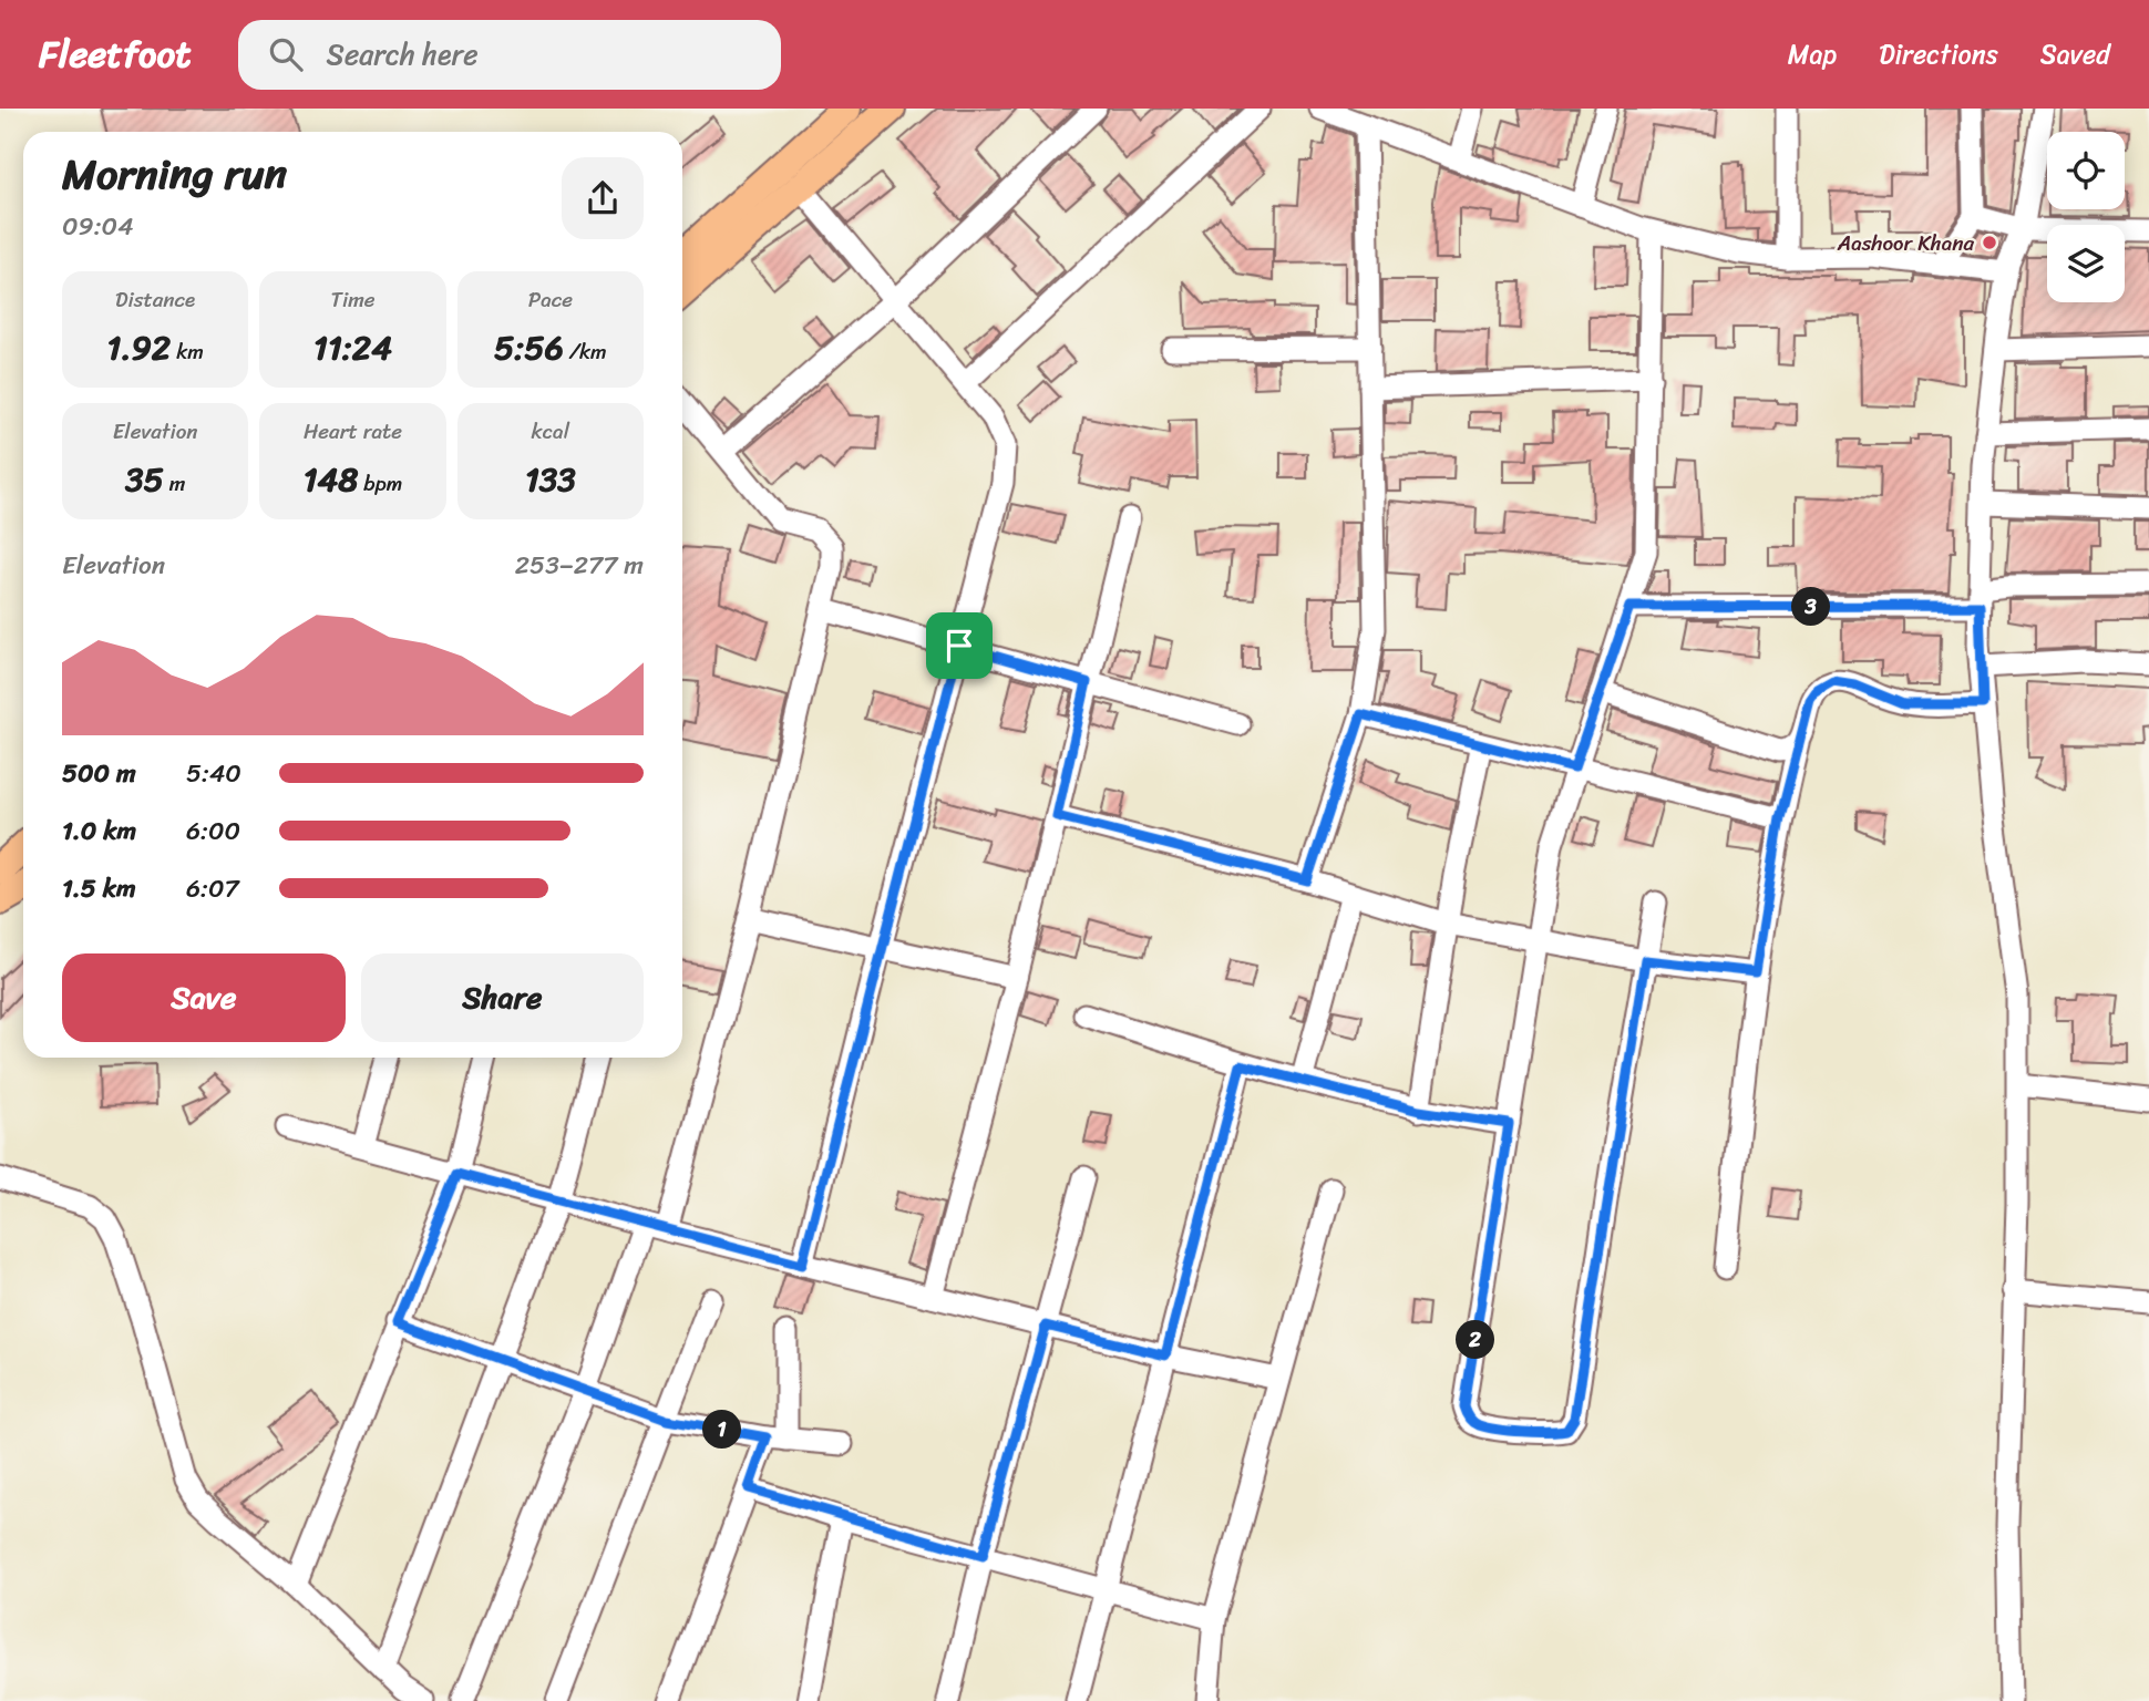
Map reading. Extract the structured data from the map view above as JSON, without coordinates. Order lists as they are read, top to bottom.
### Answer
{
  "places": ["Aashoor Khana"],
  "page": {
    "header": "Fleetfoot",
    "search": "Search here",
    "nav": ["Map", "Directions", "Saved"],
    "heading": ["Morning run", "09:04"],
    "stats": [
      ["Distance", "1.92 km"],
      ["Time", "11:24"],
      ["Pace", "5:56 /km"],
      ["Elevation", "35 m"],
      ["Heart rate", "148 bpm"],
      ["kcal", "133"]
    ],
    "chart": ["Elevation", "253–277 m"],
    "pins": ["3", "2", "1"],
    "list": [
      {
        "name": "500 m",
        "note": "5:40"
      },
      {
        "name": "1.0 km",
        "note": "6:00"
      },
      {
        "name": "1.5 km",
        "note": "6:07"
      }
    ],
    "buttons": ["Save", "Share"]
  }
}
